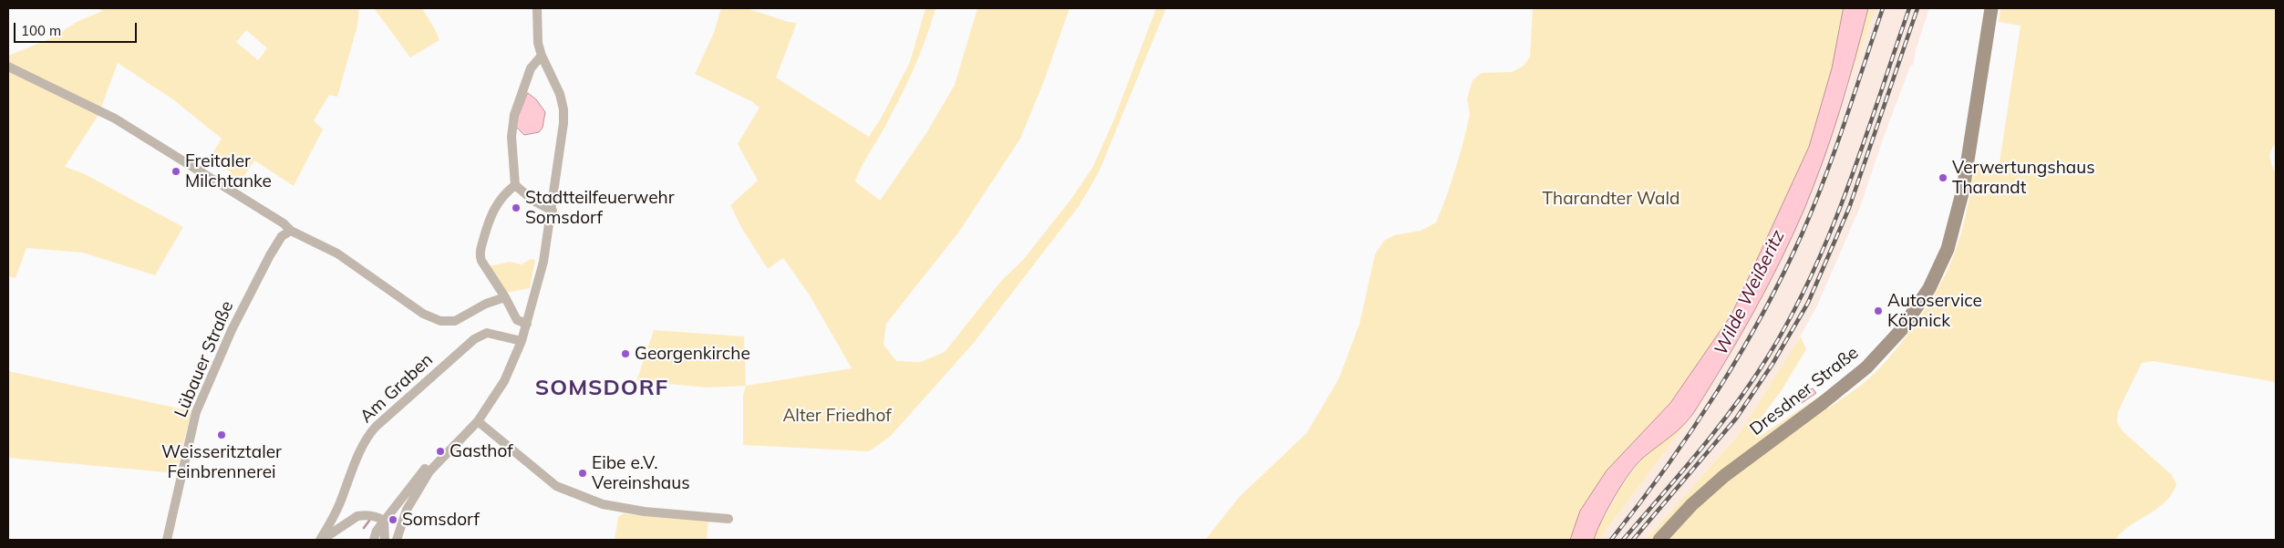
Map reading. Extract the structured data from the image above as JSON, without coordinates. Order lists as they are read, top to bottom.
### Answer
{
  "streets": {
    "main road": ["Dresdner Straße"],
    "street": ["Lübauer Straße", "Am Graben"]
  },
  "districts": ["SOMSDORF"],
  "water": ["Wilde Weißeritz"],
  "parks": ["Tharandter Wald", "Alter Friedhof"],
  "places": [
    "Freitaler Milchtanke",
    "Verwertungshaus Tharandt",
    "Stadtteilfeuerwehr Somsdorf",
    "Autoservice Köpnick",
    "Georgenkirche",
    "Weisseritztaler Feinbrennerei",
    "Gasthof",
    "Eibe e.V. Vereinshaus",
    "Somsdorf"
  ],
  "scale_bar": "100 m"
}
